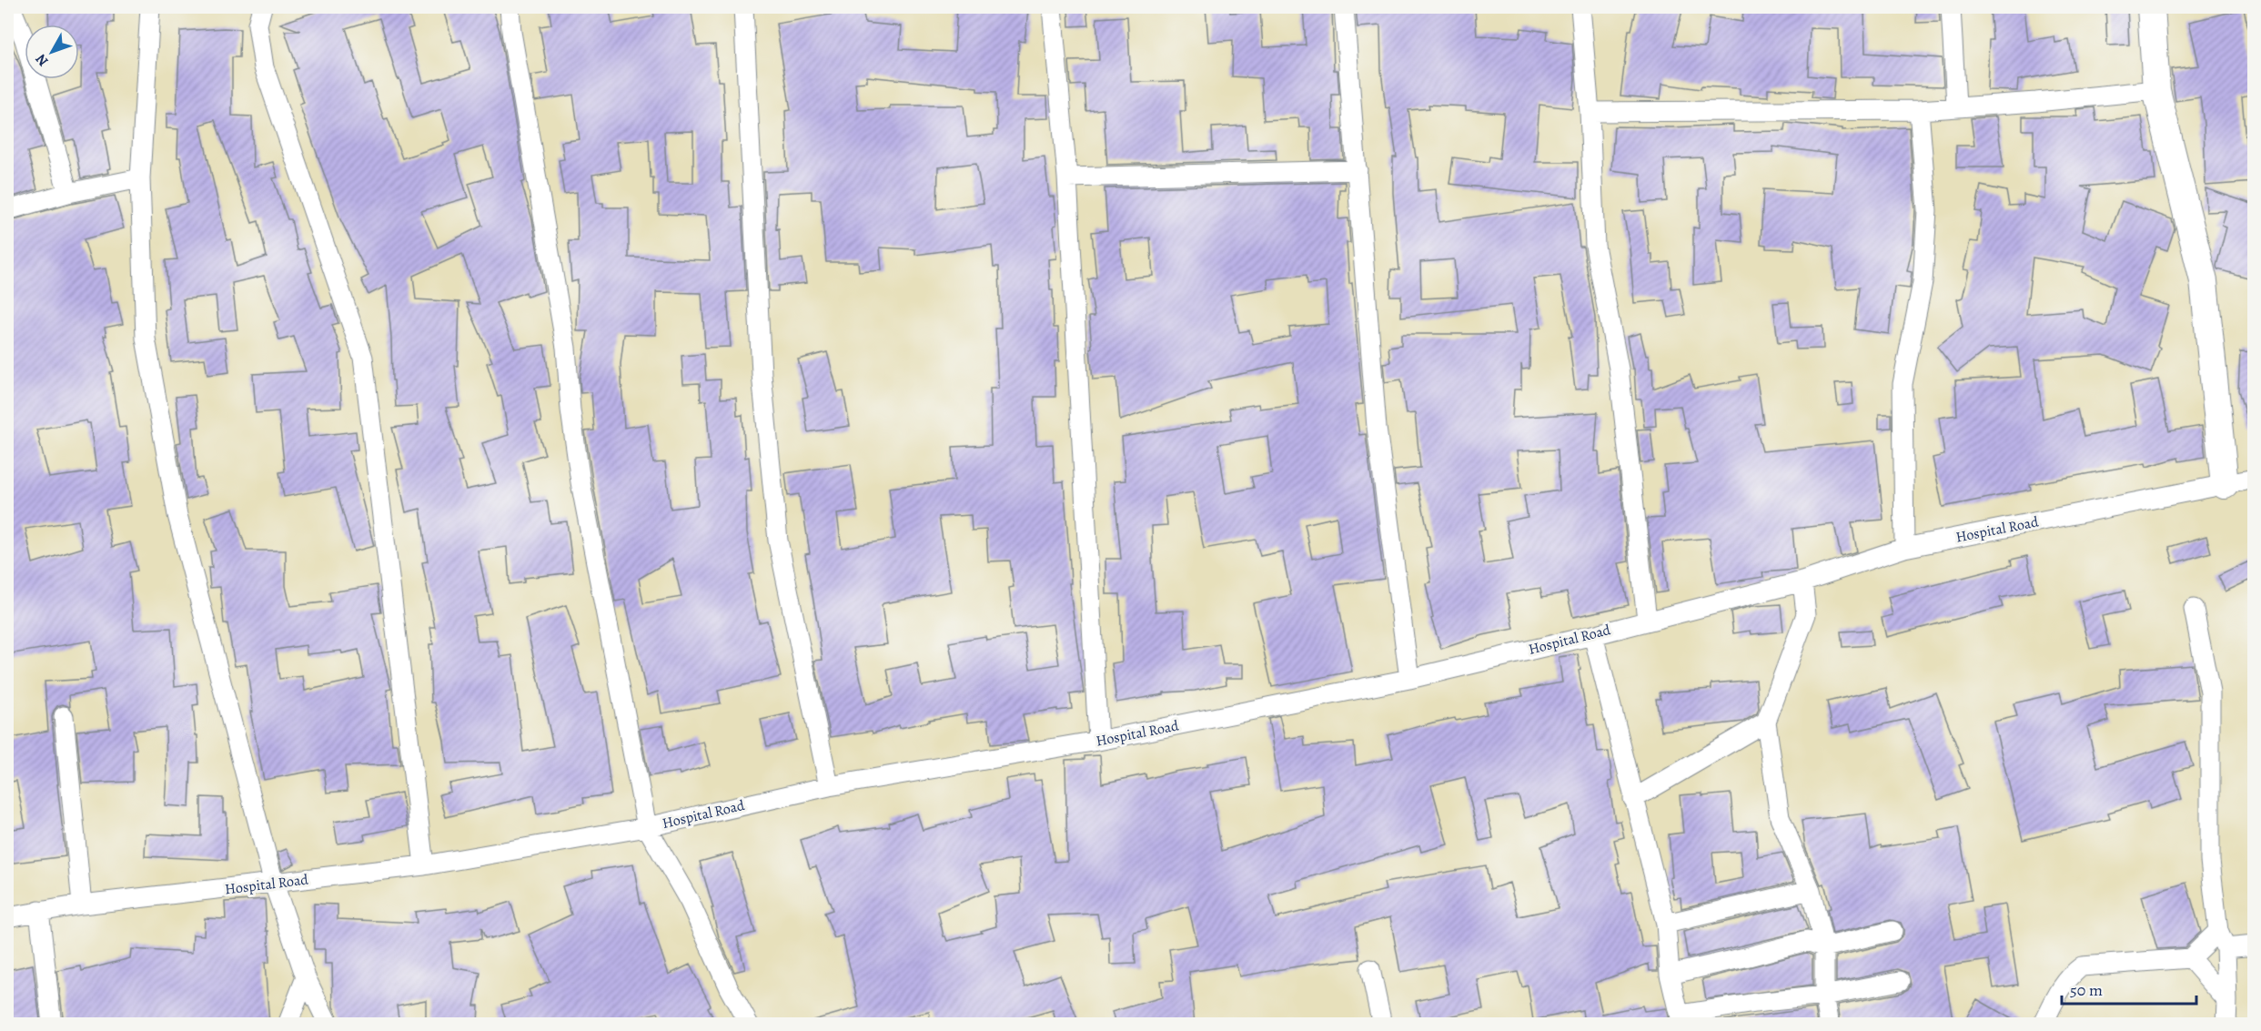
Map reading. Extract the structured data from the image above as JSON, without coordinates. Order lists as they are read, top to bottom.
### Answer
{
  "streets": {
    "street": ["Hospital Road"]
  },
  "scale_bar": "50 m",
  "north": "bottom left"
}
